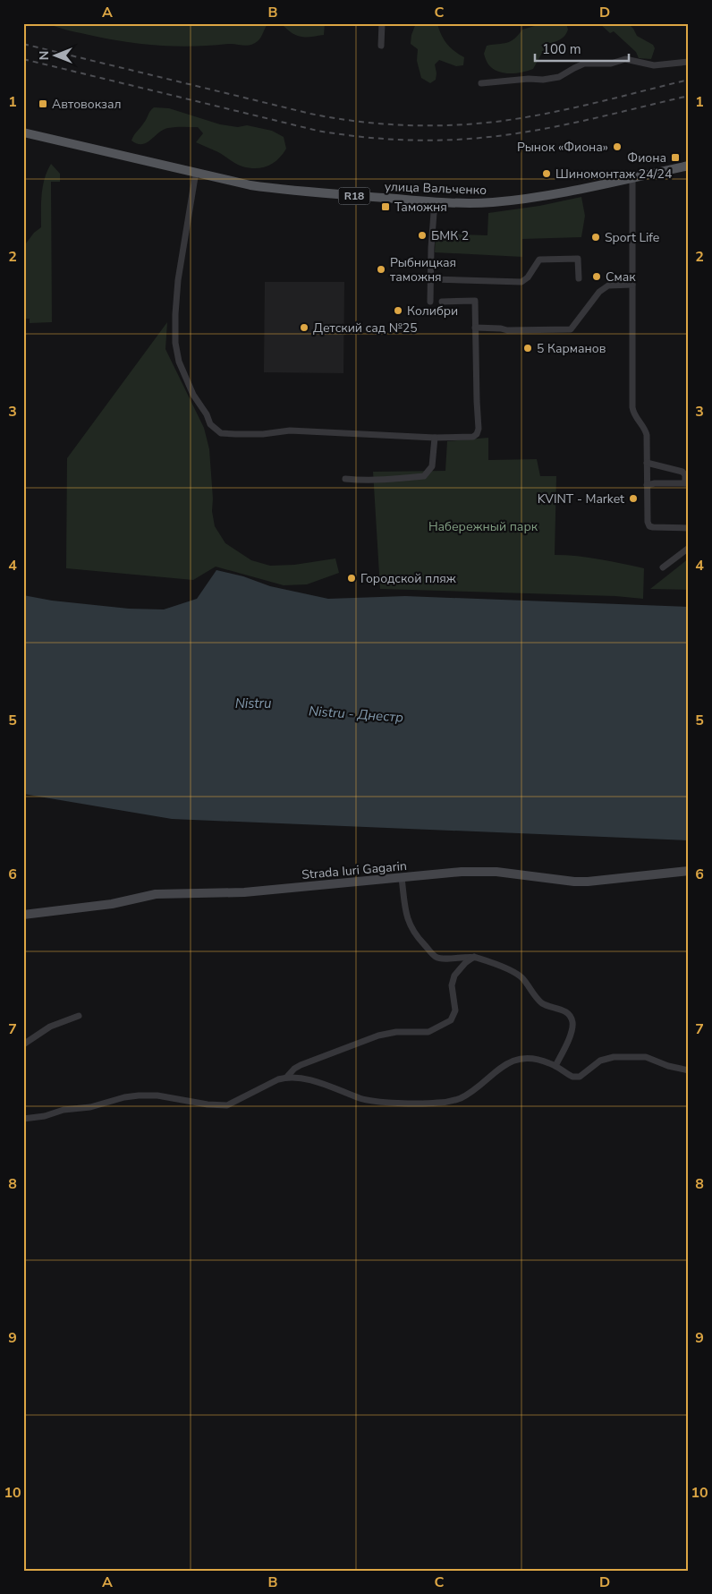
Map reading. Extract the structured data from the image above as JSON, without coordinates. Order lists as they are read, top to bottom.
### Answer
{
  "streets": {
    "main road": ["улица Вальченко", "R18", "Strada Iuri Gagarin"]
  },
  "water": ["Nistru", "Nistru - Днестр"],
  "parks": ["Набережный парк"],
  "places": {
    "transit": ["Автовокзал", "Фиона", "Таможня"],
    "other": [
      "Рынок «Фиона»",
      "Шиномонтаж 24/24",
      "БМК 2",
      "Sport Life",
      "Рыбницкая таможня",
      "Смак",
      "Колибри",
      "Детский сад №25",
      "5 Карманов",
      "KVINT - Market",
      "Городской пляж"
    ]
  },
  "scale_bar": "100 m",
  "north": "left",
  "grid": {
    "columns": [
      "A",
      "B",
      "C",
      "D"
    ],
    "rows": [
      "1",
      "2",
      "3",
      "4",
      "5",
      "6",
      "7",
      "8",
      "9",
      "10"
    ]
  }
}
